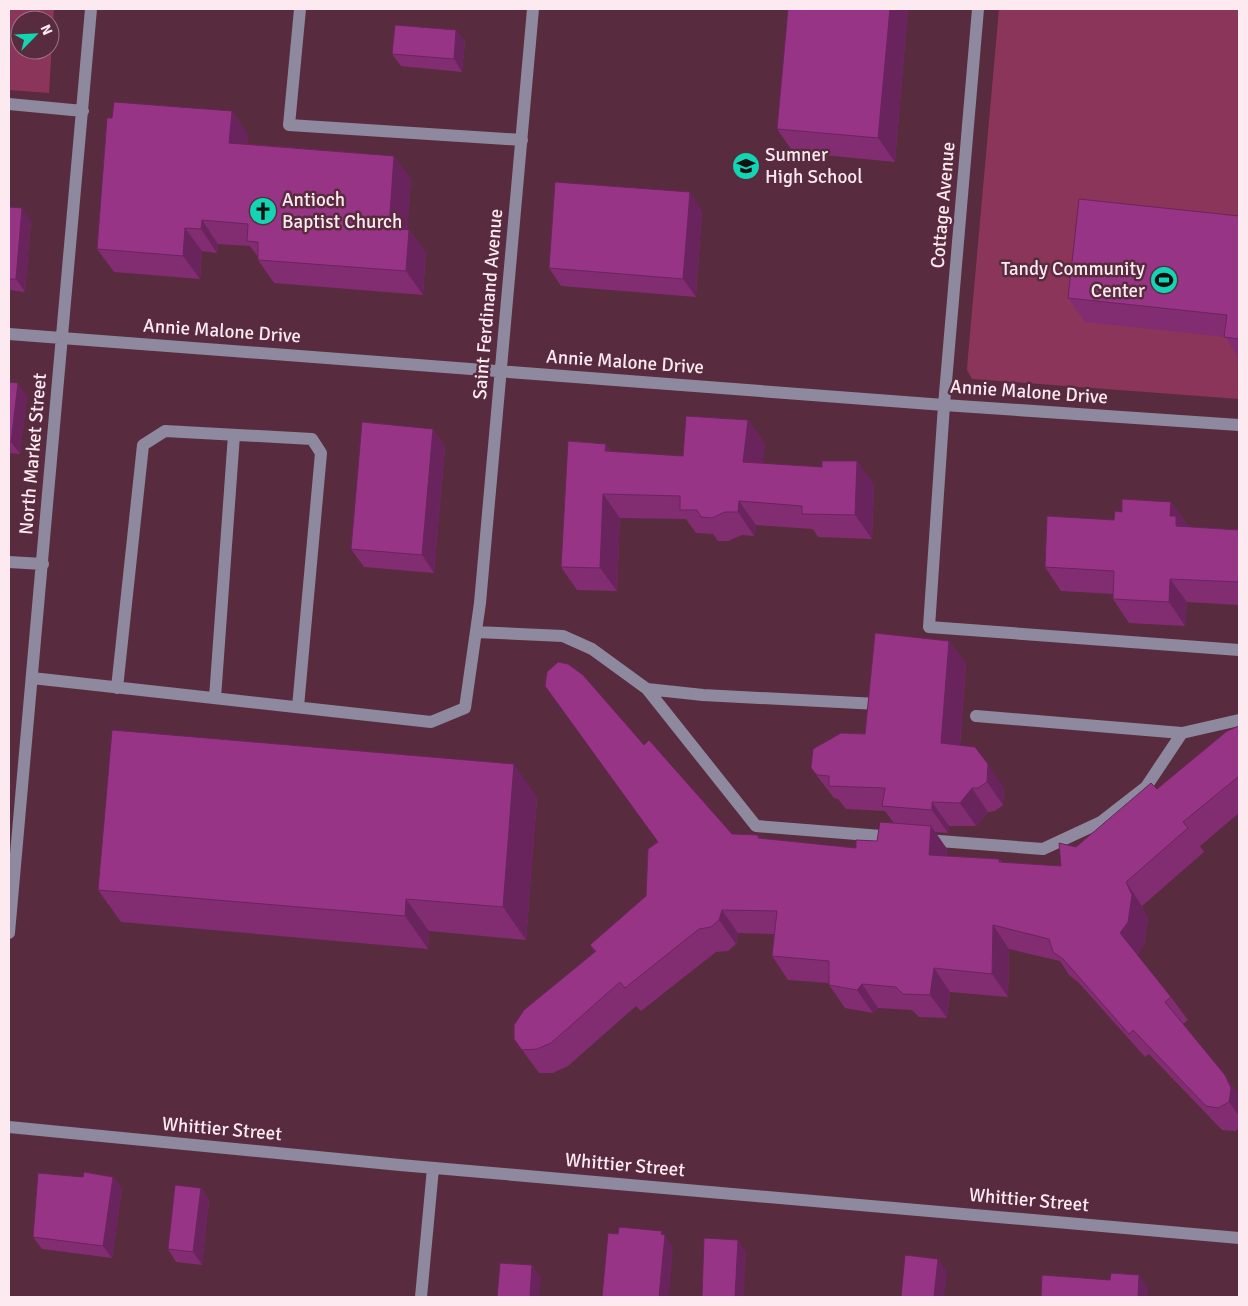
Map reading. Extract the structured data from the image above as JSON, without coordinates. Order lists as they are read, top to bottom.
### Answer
{
  "streets": {
    "street": [
      "Cottage Avenue",
      "Saint Ferdinand Avenue",
      "Annie Malone Drive",
      "North Market Street",
      "Whittier Street"
    ]
  },
  "crossings": [
    ["Cottage Avenue", "Annie Malone Drive"],
    ["Saint Ferdinand Avenue", "Annie Malone Drive"],
    ["Annie Malone Drive", "North Market Street"]
  ],
  "places": {
    "school or university": ["Sumner High School"],
    "church": ["Antioch Baptist Church"],
    "sports": ["Tandy Community Center"]
  },
  "north": "top right"
}
